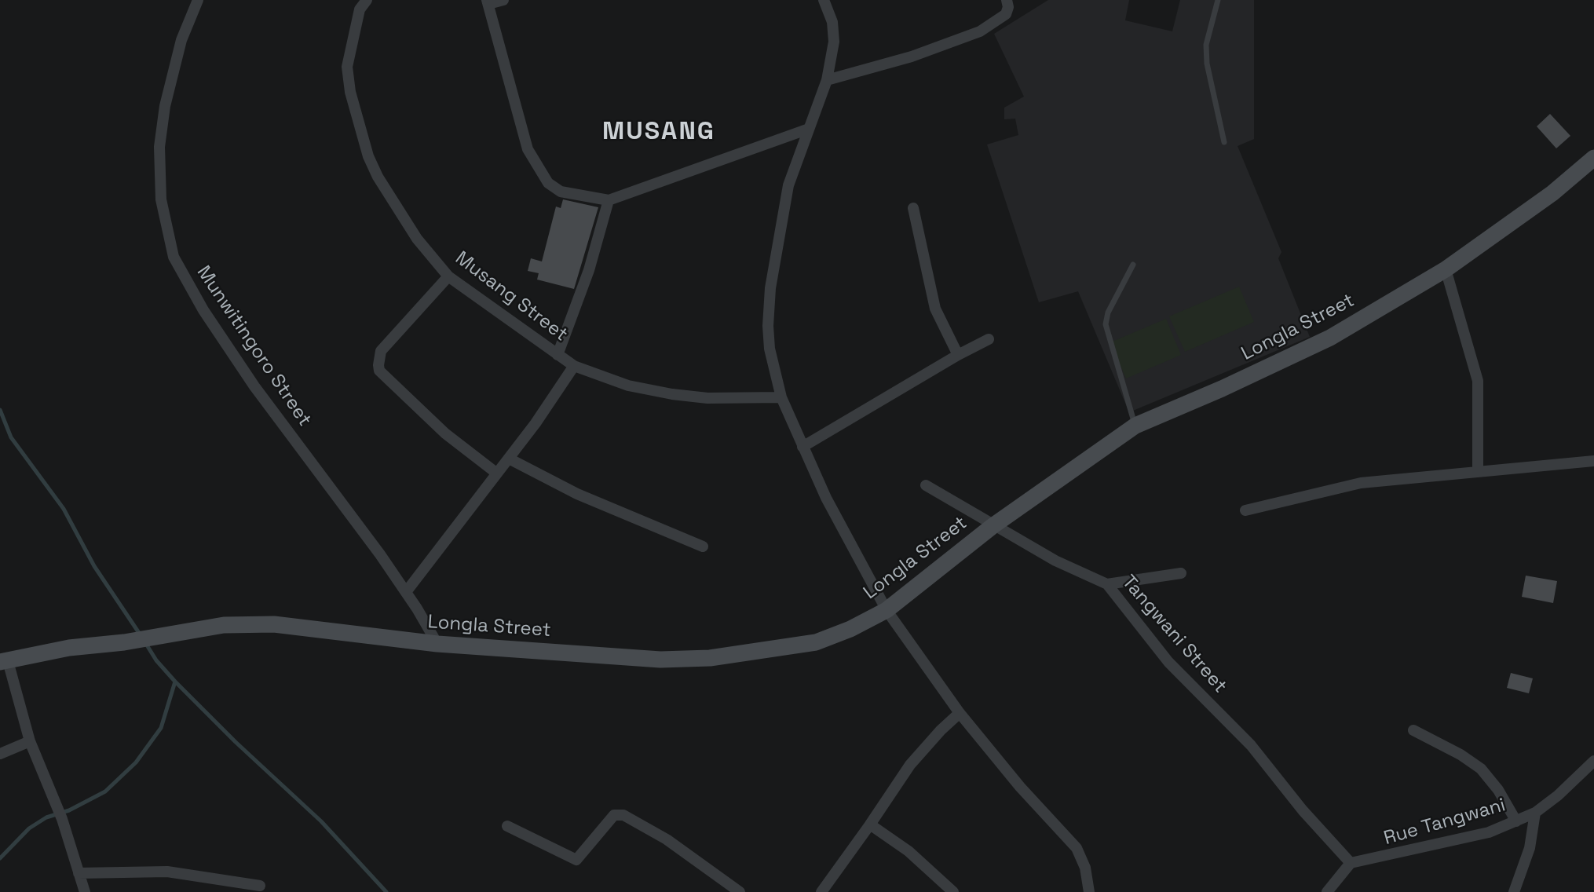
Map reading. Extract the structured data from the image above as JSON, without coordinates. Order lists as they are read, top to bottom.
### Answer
{
  "streets": {
    "main road": ["Longla Street"],
    "street": [
      "Musang Street",
      "Munwitingoro Street",
      "Tangwani Street",
      "Rue Tangwani"
    ]
  },
  "crossings": [
    ["Longla Street", "Munwitingoro Street"],
    ["Longla Street", "Tangwani Street"],
    ["Tangwani Street", "Rue Tangwani"]
  ],
  "districts": ["MUSANG"]
}
